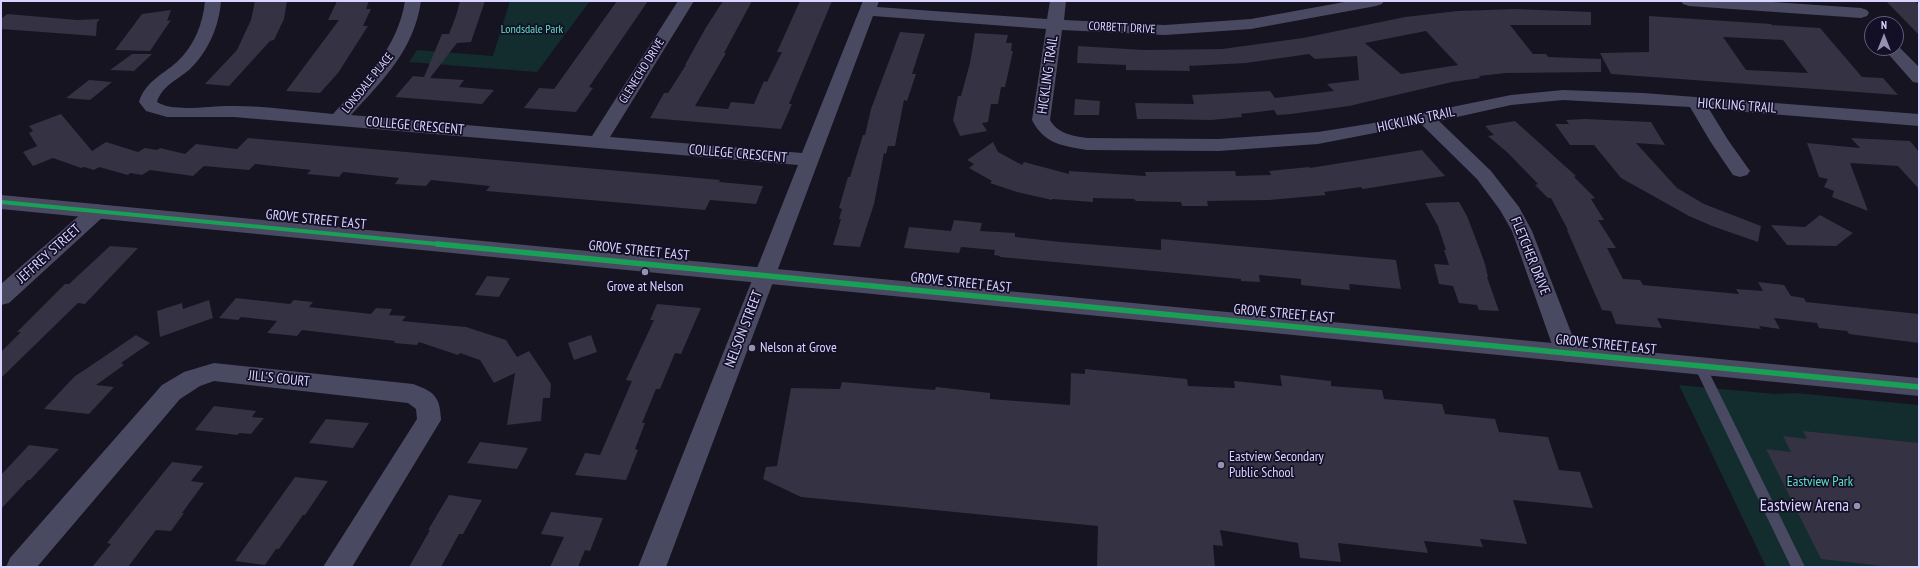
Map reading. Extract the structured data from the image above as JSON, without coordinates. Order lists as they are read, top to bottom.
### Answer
{
  "streets": {
    "street": [
      "CORBETT DRIVE",
      "GLENECHO DRIVE",
      "HICKLING TRAIL",
      "LONSDALE PLACE",
      "COLLEGE CRESCENT",
      "GROVE STREET EAST",
      "JEFFREY STREET",
      "FLETCHER DRIVE",
      "NELSON STREET",
      "JILL'S COURT"
    ]
  },
  "crossings": [
    ["CORBETT DRIVE", "HICKLING TRAIL"],
    ["CORBETT DRIVE", "NELSON STREET"],
    ["GLENECHO DRIVE", "COLLEGE CRESCENT"],
    ["HICKLING TRAIL", "FLETCHER DRIVE"],
    ["LONSDALE PLACE", "COLLEGE CRESCENT"],
    ["COLLEGE CRESCENT", "NELSON STREET"],
    ["GROVE STREET EAST", "JEFFREY STREET"],
    ["GROVE STREET EAST", "FLETCHER DRIVE"],
    ["GROVE STREET EAST", "NELSON STREET"]
  ],
  "parks": ["Londsdale Park", "Eastview Park"],
  "places": [
    "Grove at Nelson",
    "Nelson at Grove",
    "Eastview Secondary Public School",
    "Eastview Arena"
  ],
  "north": "top"
}
